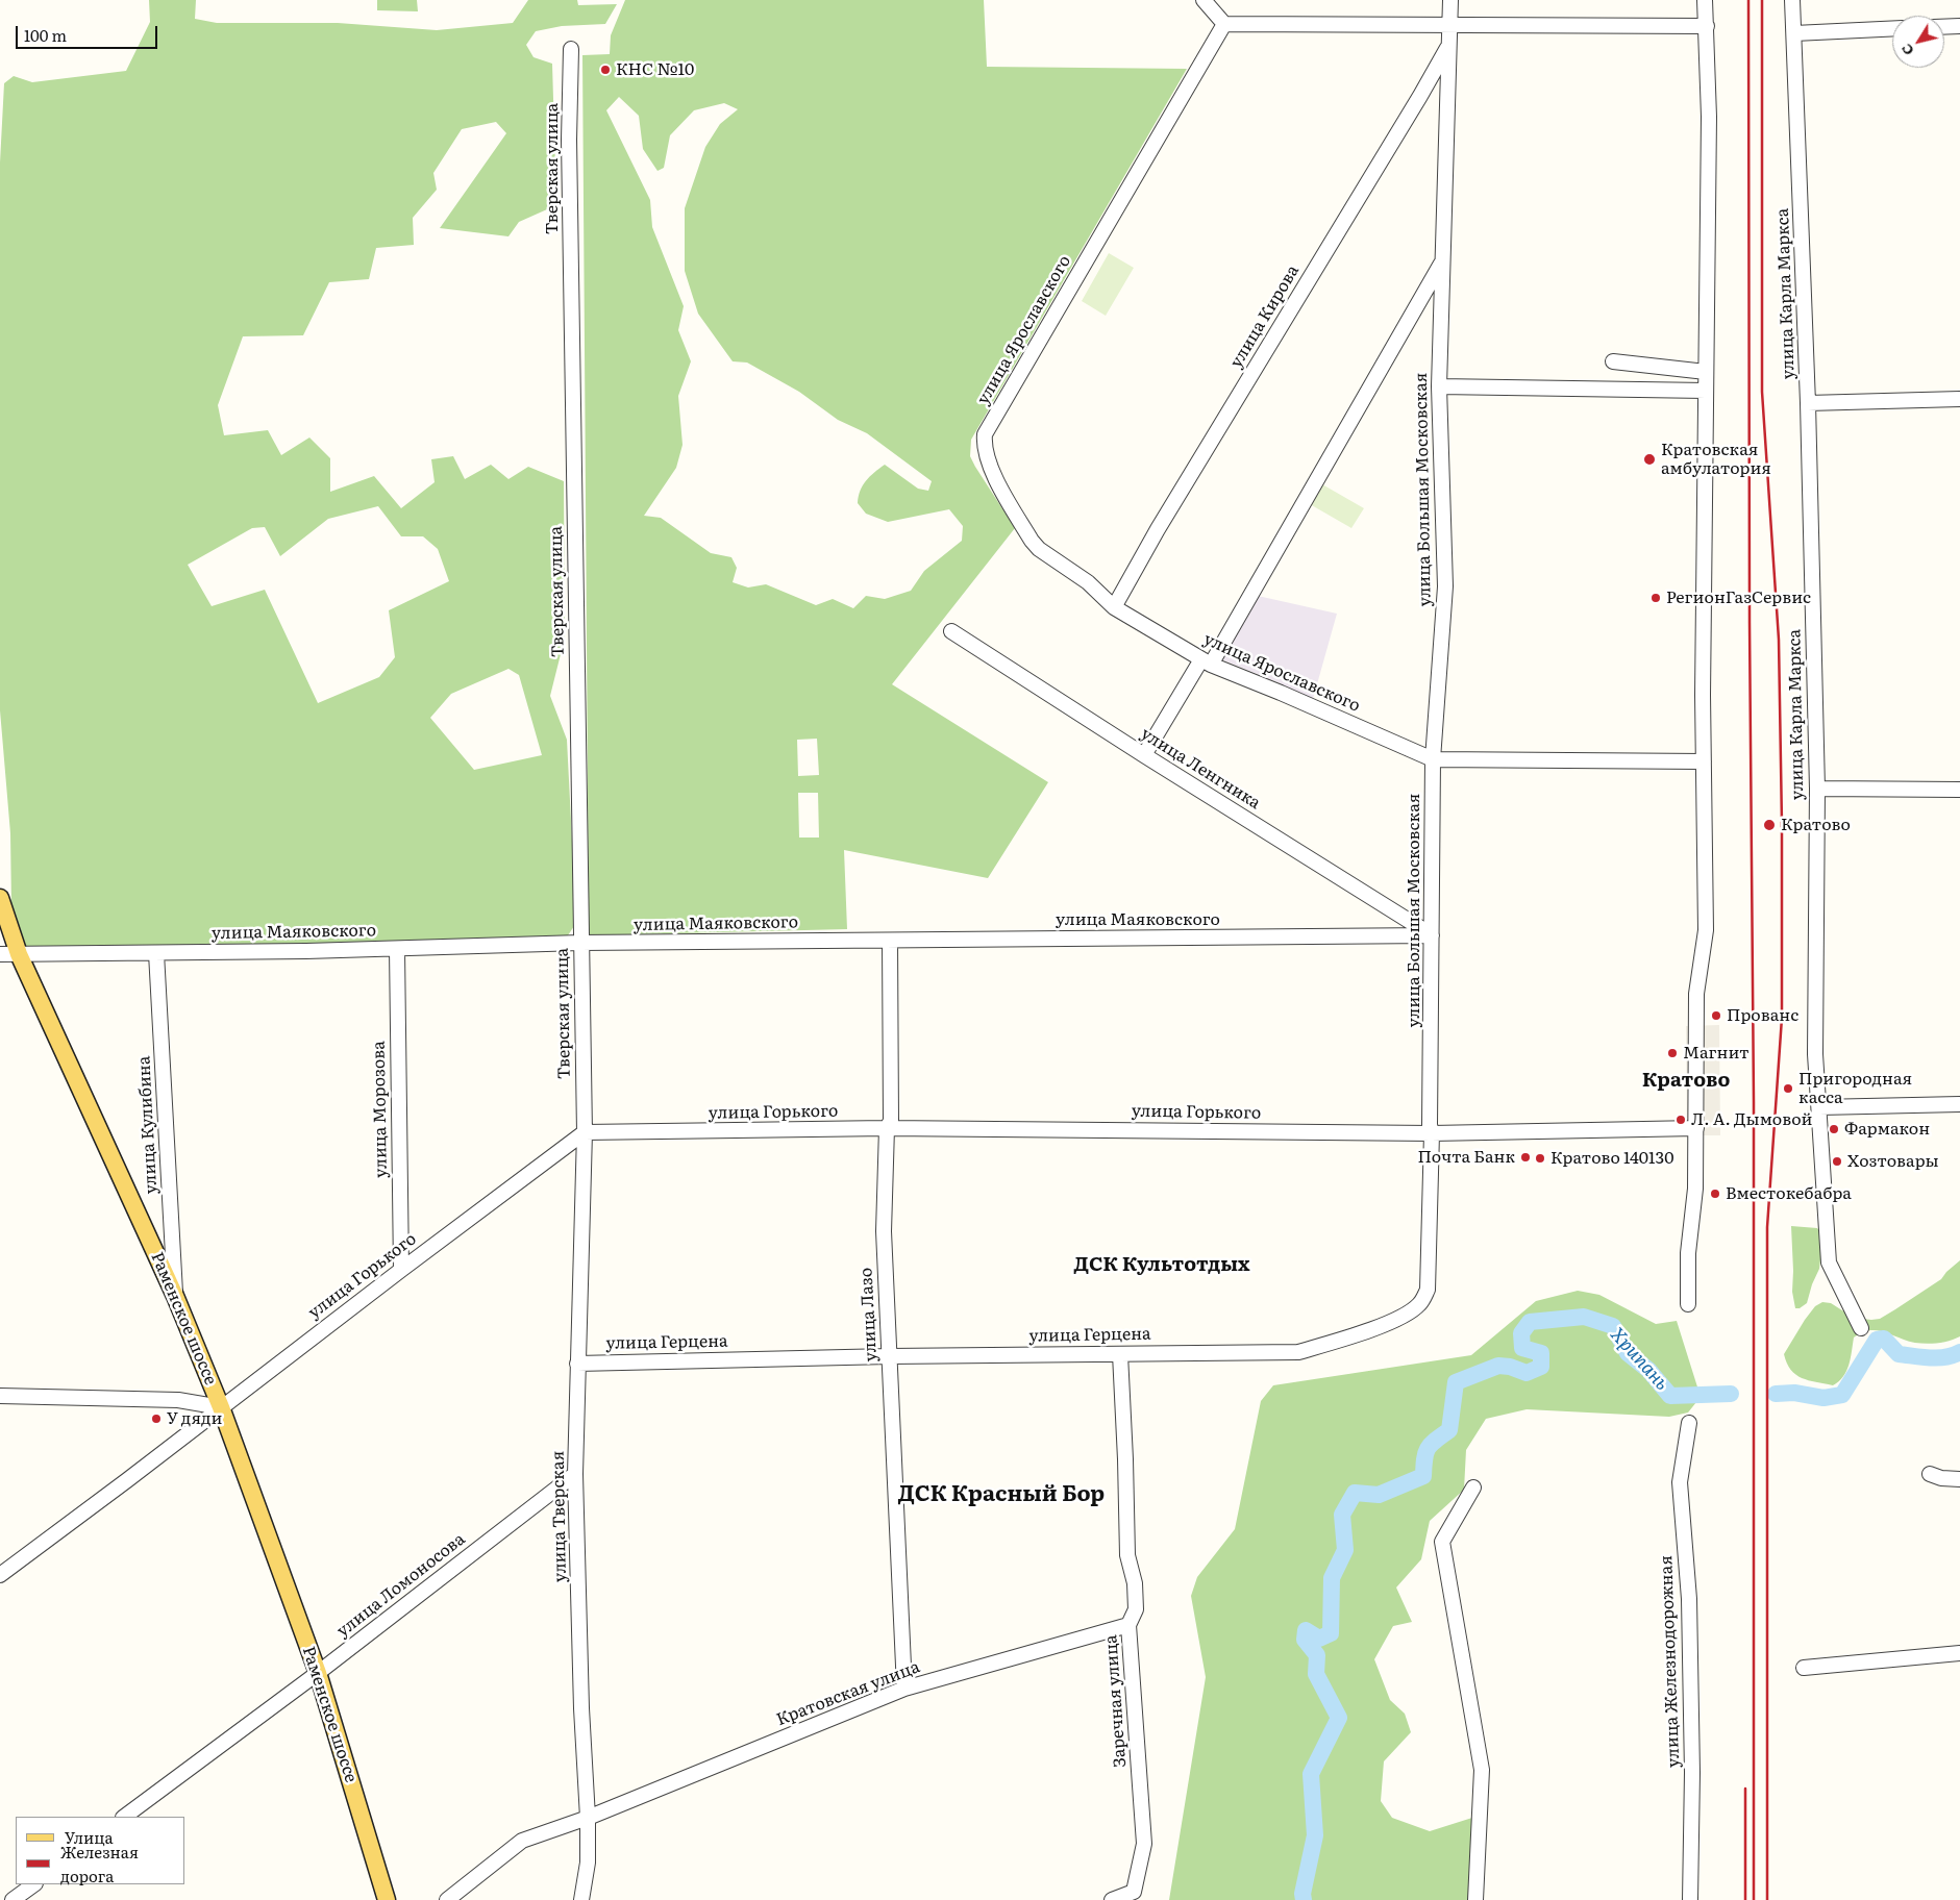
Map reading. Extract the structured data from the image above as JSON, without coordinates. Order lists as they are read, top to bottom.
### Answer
{
  "streets": {
    "main road": ["Раменское шоссе"],
    "street": [
      "Тверская улица",
      "улица Карла Маркса",
      "улица Кирова",
      "улица Ярославского",
      "улица Большая Московская",
      "улица Ленгника",
      "улица Маяковского",
      "улица Морозова",
      "улица Горького",
      "улица Кулибина",
      "улица Лазо",
      "улица Герцена",
      "улица Тверская",
      "улица Ломоносова",
      "улица Железнодорожная",
      "Кратовская улица",
      "Заречная улица"
    ]
  },
  "crossings": [
    ["Тверская улица", "улица Маяковского"],
    ["Тверская улица", "улица Горького"],
    ["Тверская улица", "улица Тверская"],
    ["улица Кирова", "улица Ярославского"],
    ["улица Кирова", "улица Большая Московская"],
    ["улица Ярославского", "улица Большая Московская"],
    ["улица Большая Московская", "улица Ленгника"],
    ["улица Большая Московская", "улица Маяковского"],
    ["улица Большая Московская", "улица Горького"],
    ["улица Большая Московская", "улица Герцена"],
    ["улица Ленгника", "улица Маяковского"],
    ["улица Маяковского", "улица Морозова"],
    ["улица Маяковского", "улица Кулибина"],
    ["улица Маяковского", "улица Лазо"],
    ["улица Маяковского", "Раменское шоссе"],
    ["улица Морозова", "улица Горького"],
    ["улица Горького", "улица Лазо"],
    ["улица Горького", "Раменское шоссе"],
    ["улица Горького", "улица Герцена"],
    ["улица Горького", "улица Тверская"],
    ["улица Кулибина", "Раменское шоссе"],
    ["улица Лазо", "улица Герцена"],
    ["улица Лазо", "Кратовская улица"],
    ["Раменское шоссе", "улица Ломоносова"],
    ["улица Герцена", "улица Тверская"],
    ["улица Герцена", "Заречная улица"],
    ["улица Тверская", "улица Ломоносова"],
    ["улица Тверская", "Кратовская улица"],
    ["Кратовская улица", "Заречная улица"]
  ],
  "districts": ["Кратово", "ДСК Культотдых", "ДСК Красный Бор"],
  "water": ["Хрипань"],
  "places": [
    "КНС №10",
    "Кратовская амбулатория",
    "РегионГазСервис",
    "Кратово",
    "Прованс",
    "Магнит",
    "Пригородная касса",
    "Л. А. Дымовой",
    "Фармакон",
    "Почта Банк",
    "Кратово 140130",
    "Хозтовары",
    "Вместокебабра",
    "У дяди"
  ],
  "legend": ["Улица", "Железная дорога"],
  "scale_bar": "100 m",
  "north": "bottom left"
}
